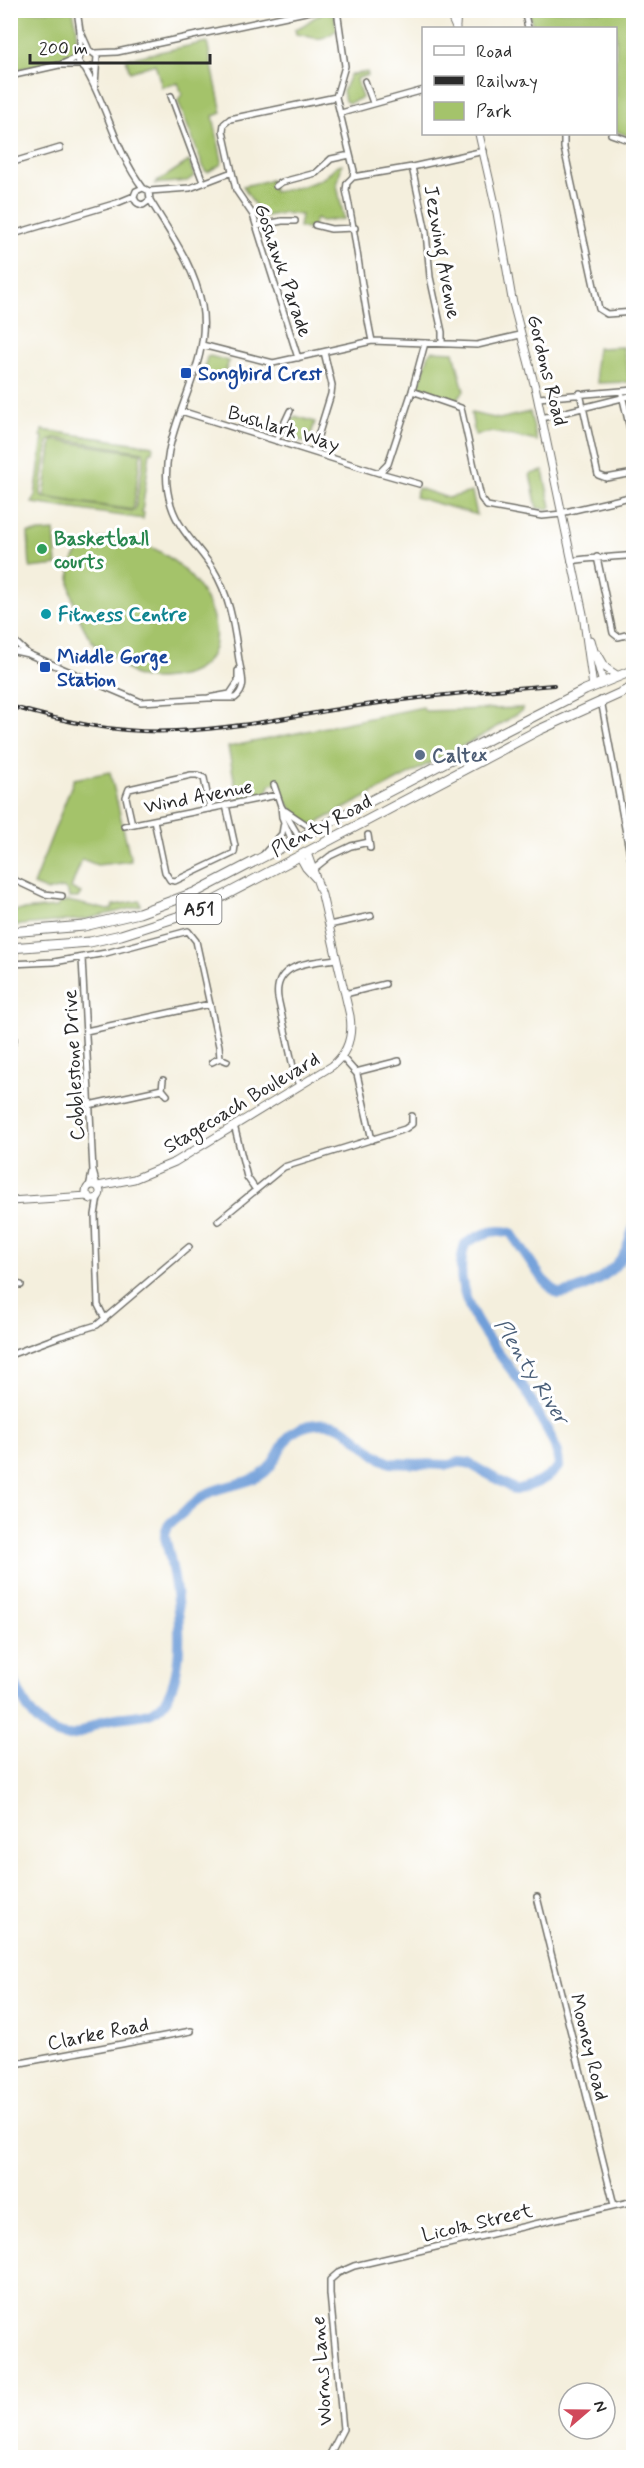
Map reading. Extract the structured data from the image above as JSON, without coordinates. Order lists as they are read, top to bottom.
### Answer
{
  "streets": {
    "highway": ["Gordons Road", "Plenty Road", "A51"],
    "street": [
      "Jezwing Avenue",
      "Goshawk Parade",
      "Bushlark Way",
      "Wind Avenue",
      "Cobblestone Drive",
      "Stagecoach Boulevard",
      "Clarke Road",
      "Mooney Road",
      "Licola Street",
      "Worns Lane"
    ]
  },
  "crossings": [
    ["Gordons Road", "Plenty Road"],
    ["Plenty Road", "Stagecoach Boulevard"],
    ["Cobblestone Drive", "Stagecoach Boulevard"],
    ["Mooney Road", "Licola Street"],
    ["Licola Street", "Worns Lane"]
  ],
  "water": ["Plenty River"],
  "places": {
    "transit": ["Songbird Crest", "Middle Gorge Station"],
    "other": ["Basketball courts", "Fitness Centre", "Caltex"]
  },
  "legend": ["Road", "Railway", "Park"],
  "scale_bar": "200 m",
  "north": "right"
}
